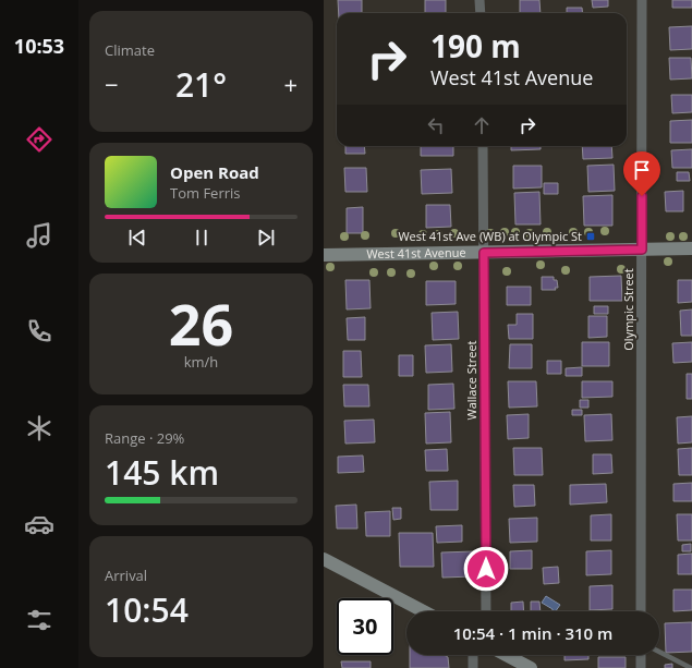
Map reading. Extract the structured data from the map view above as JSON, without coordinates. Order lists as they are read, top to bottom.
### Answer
{
  "streets": {
    "main road": ["West 41st Avenue"],
    "street": ["Olympic Street", "Wallace Street"]
  },
  "crossings": [
    ["West 41st Avenue", "Olympic Street"],
    ["West 41st Avenue", "Wallace Street"]
  ],
  "places": {
    "transit": ["West 41st Ave (WB) at Olympic St"]
  },
  "page": {
    "tabs": "10:53",
    "tile": [
      "Climate",
      ["26", "km/h"],
      ["Range · 29%", "145 km"],
      ["Arrival", "10:54"]
    ],
    "turn": ["190 m", "West 41st Avenue"],
    "heat": ["−", "21°", "+"],
    "song": ["Open Road", "Tom Ferris"],
    "limit": "30",
    "trip": "10:54 · 1 min · 310 m"
  }
}
